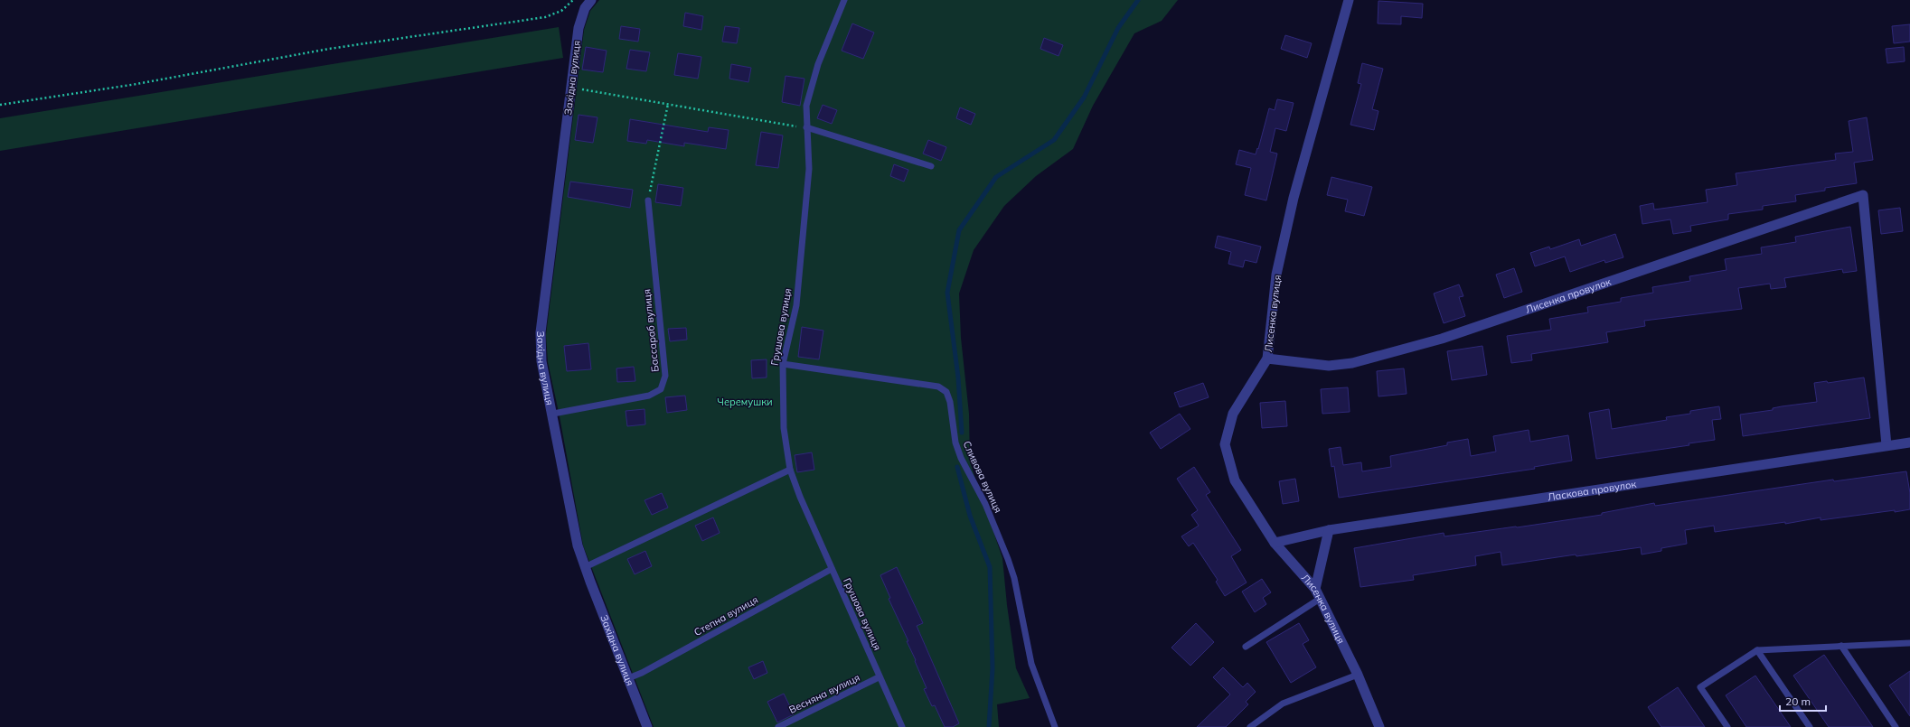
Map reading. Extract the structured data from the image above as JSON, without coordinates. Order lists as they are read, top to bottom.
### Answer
{
  "streets": {
    "street": [
      "Західна вулиця",
      "Лисенка провулок",
      "Лисенка вулиця",
      "Ласкова провулок"
    ],
    "lane": [
      "Грушова вулиця",
      "Бассараб вулиця",
      "Сливова вулиця",
      "Степна вулиця",
      "Весняна вулиця"
    ]
  },
  "crossings": [
    ["Західна вулиця", "Бассараб вулиця"],
    ["Західна вулиця", "Степна вулиця"],
    ["Лисенка провулок", "Лисенка вулиця"],
    ["Лисенка провулок", "Ласкова провулок"],
    ["Лисенка вулиця", "Ласкова провулок"],
    ["Грушова вулиця", "Сливова вулиця"],
    ["Грушова вулиця", "Степна вулиця"],
    ["Грушова вулиця", "Весняна вулиця"]
  ],
  "parks": ["Черемушки"],
  "scale_bar": "20 m"
}
